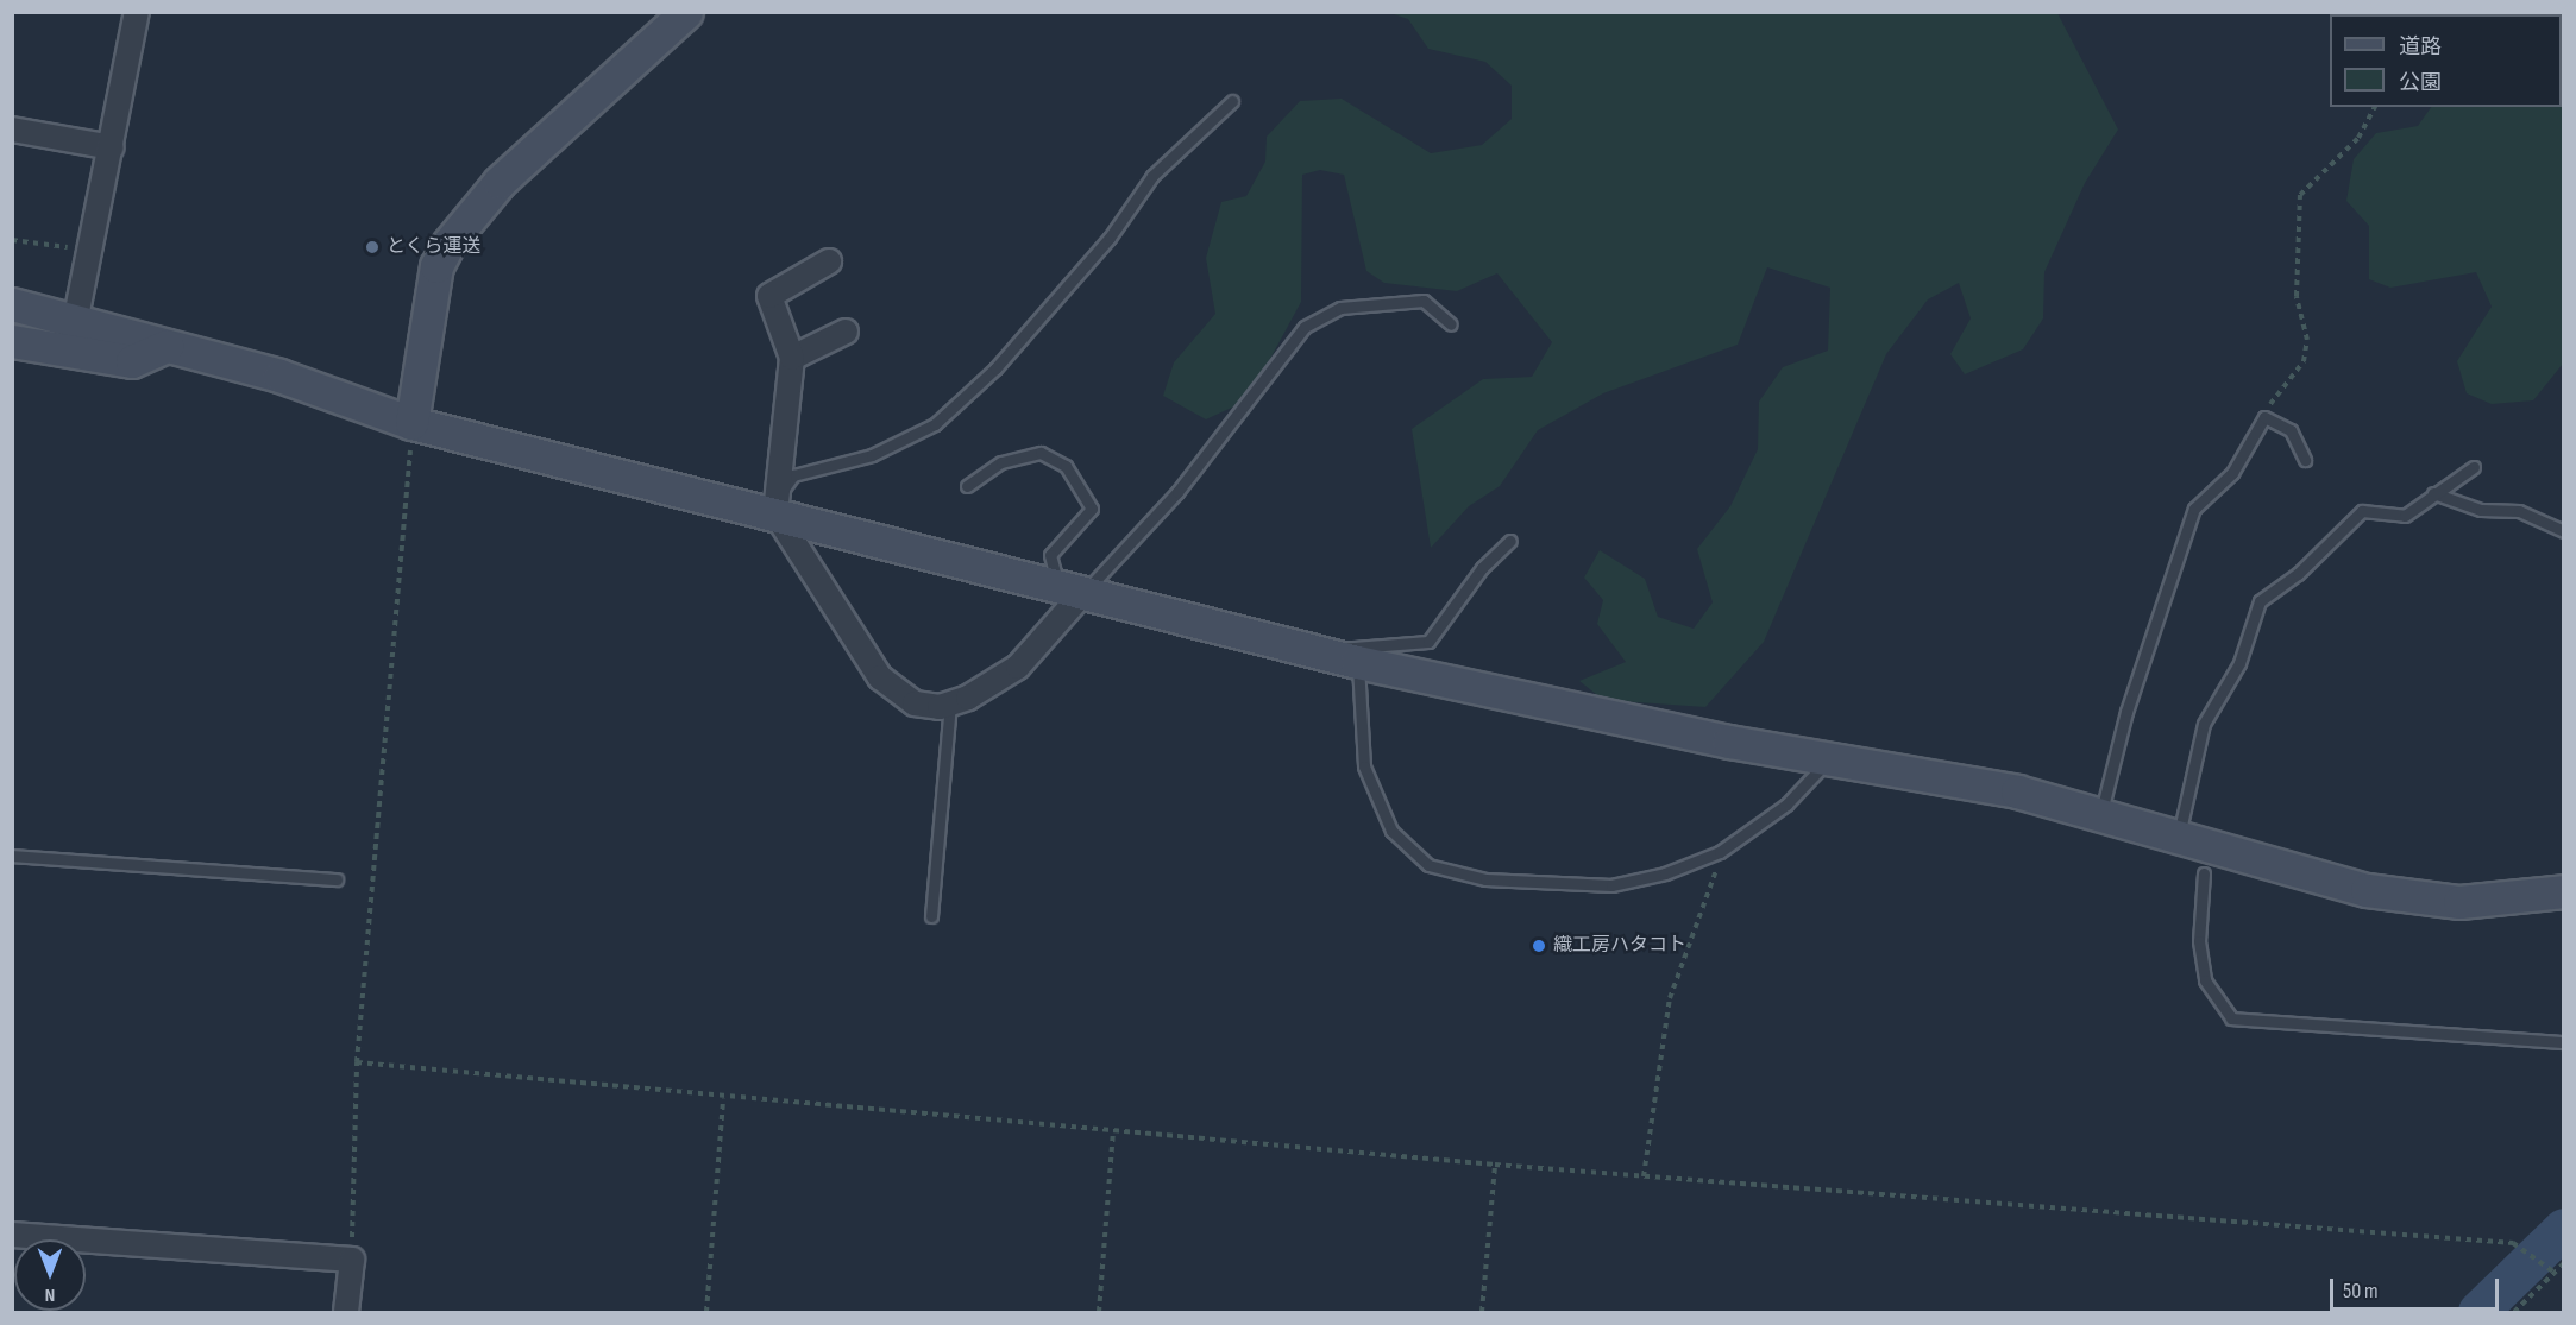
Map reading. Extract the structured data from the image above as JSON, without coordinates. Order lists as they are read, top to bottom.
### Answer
{
  "places": ["とくら運送", "織工房ハタコト"],
  "legend": ["道路", "公園"],
  "scale_bar": "50 m",
  "north": "bottom"
}
